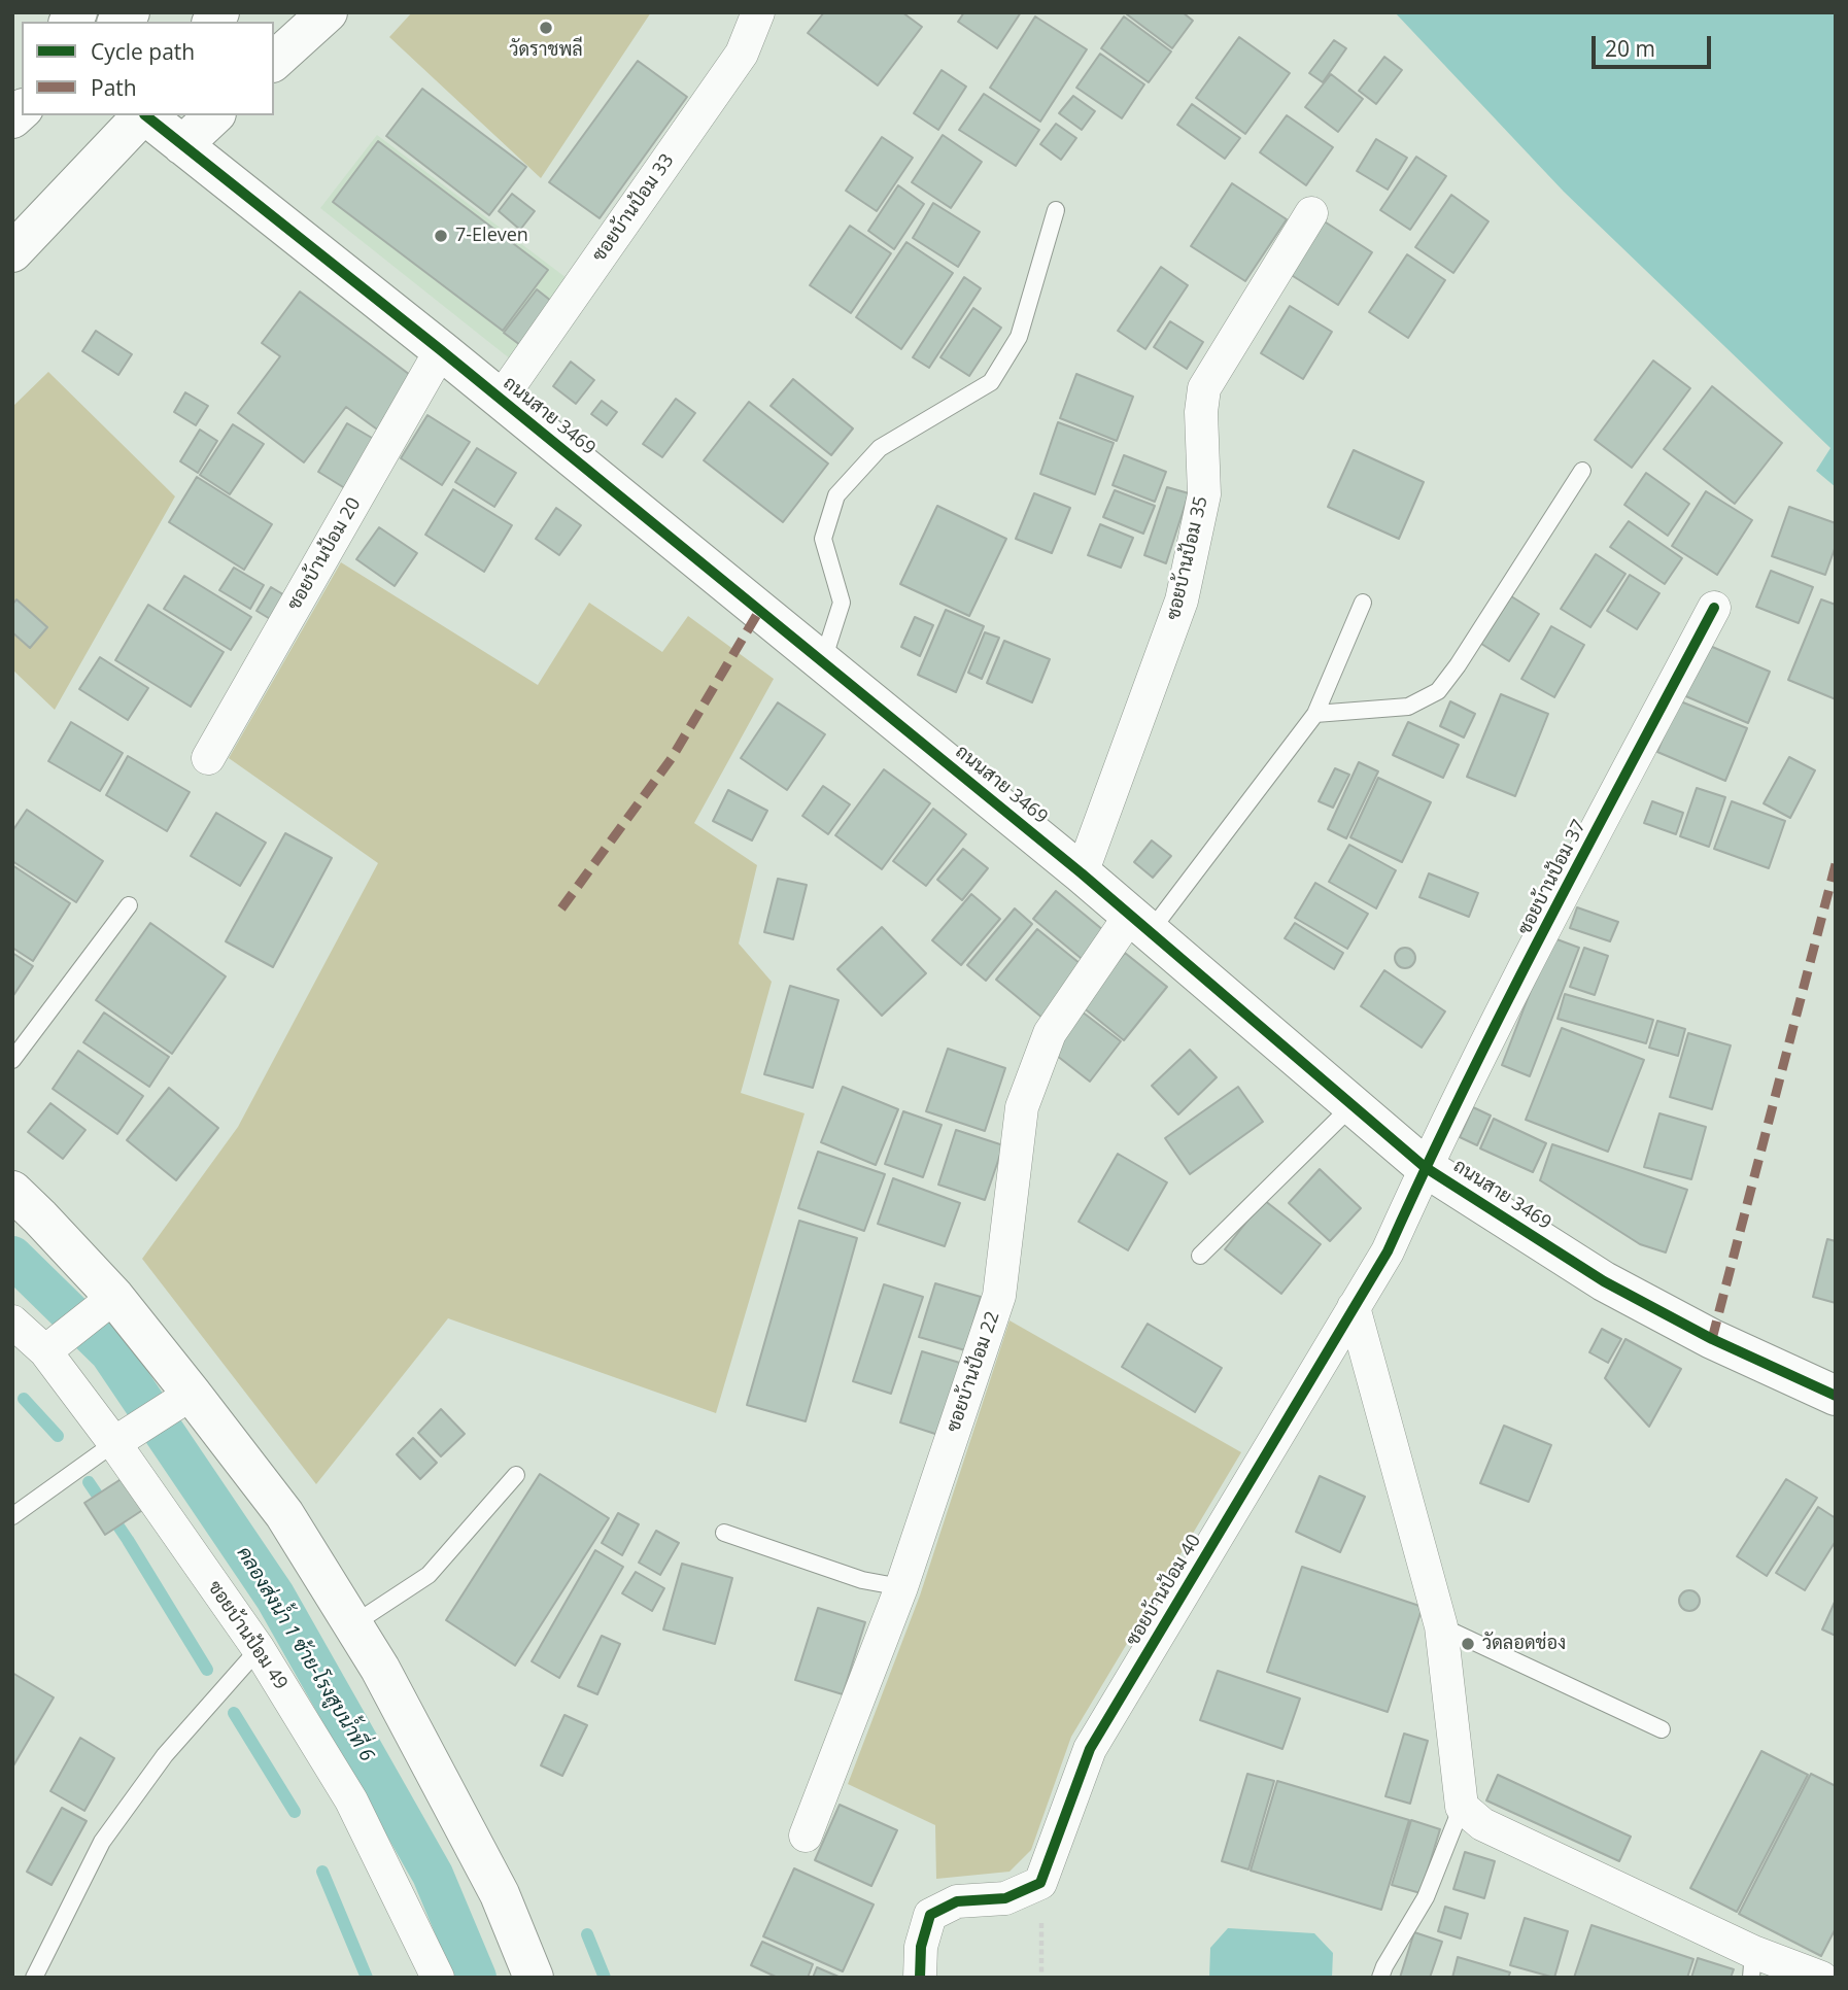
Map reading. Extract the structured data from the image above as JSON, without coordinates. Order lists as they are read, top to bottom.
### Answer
{
  "streets": {
    "street": [
      "ซอยบ้านป้อม 33",
      "ถนนสาย 3469",
      "ซอยบ้านป้อม 20",
      "ซอยบ้านป้อม 35",
      "ซอยบ้านป้อม 37",
      "ซอยบ้านป้อม 22",
      "ซอยบ้านป้อม 40",
      "ซอยบ้านป้อม 49"
    ]
  },
  "crossings": [
    ["ซอยบ้านป้อม 33", "ถนนสาย 3469"],
    ["ถนนสาย 3469", "ซอยบ้านป้อม 20"],
    ["ถนนสาย 3469", "ซอยบ้านป้อม 35"],
    ["ถนนสาย 3469", "ซอยบ้านป้อม 37"],
    ["ถนนสาย 3469", "ซอยบ้านป้อม 22"],
    ["ถนนสาย 3469", "ซอยบ้านป้อม 40"],
    ["ซอยบ้านป้อม 37", "ซอยบ้านป้อม 40"]
  ],
  "water": ["คลองส่งน้ำ 1 ซ้าย-โรงสูบน้ำที่ 6"],
  "places": ["วัดราชพลี", "7-Eleven", "วัดลอดช่อง"],
  "legend": ["Cycle path", "Path"],
  "scale_bar": "20 m"
}
